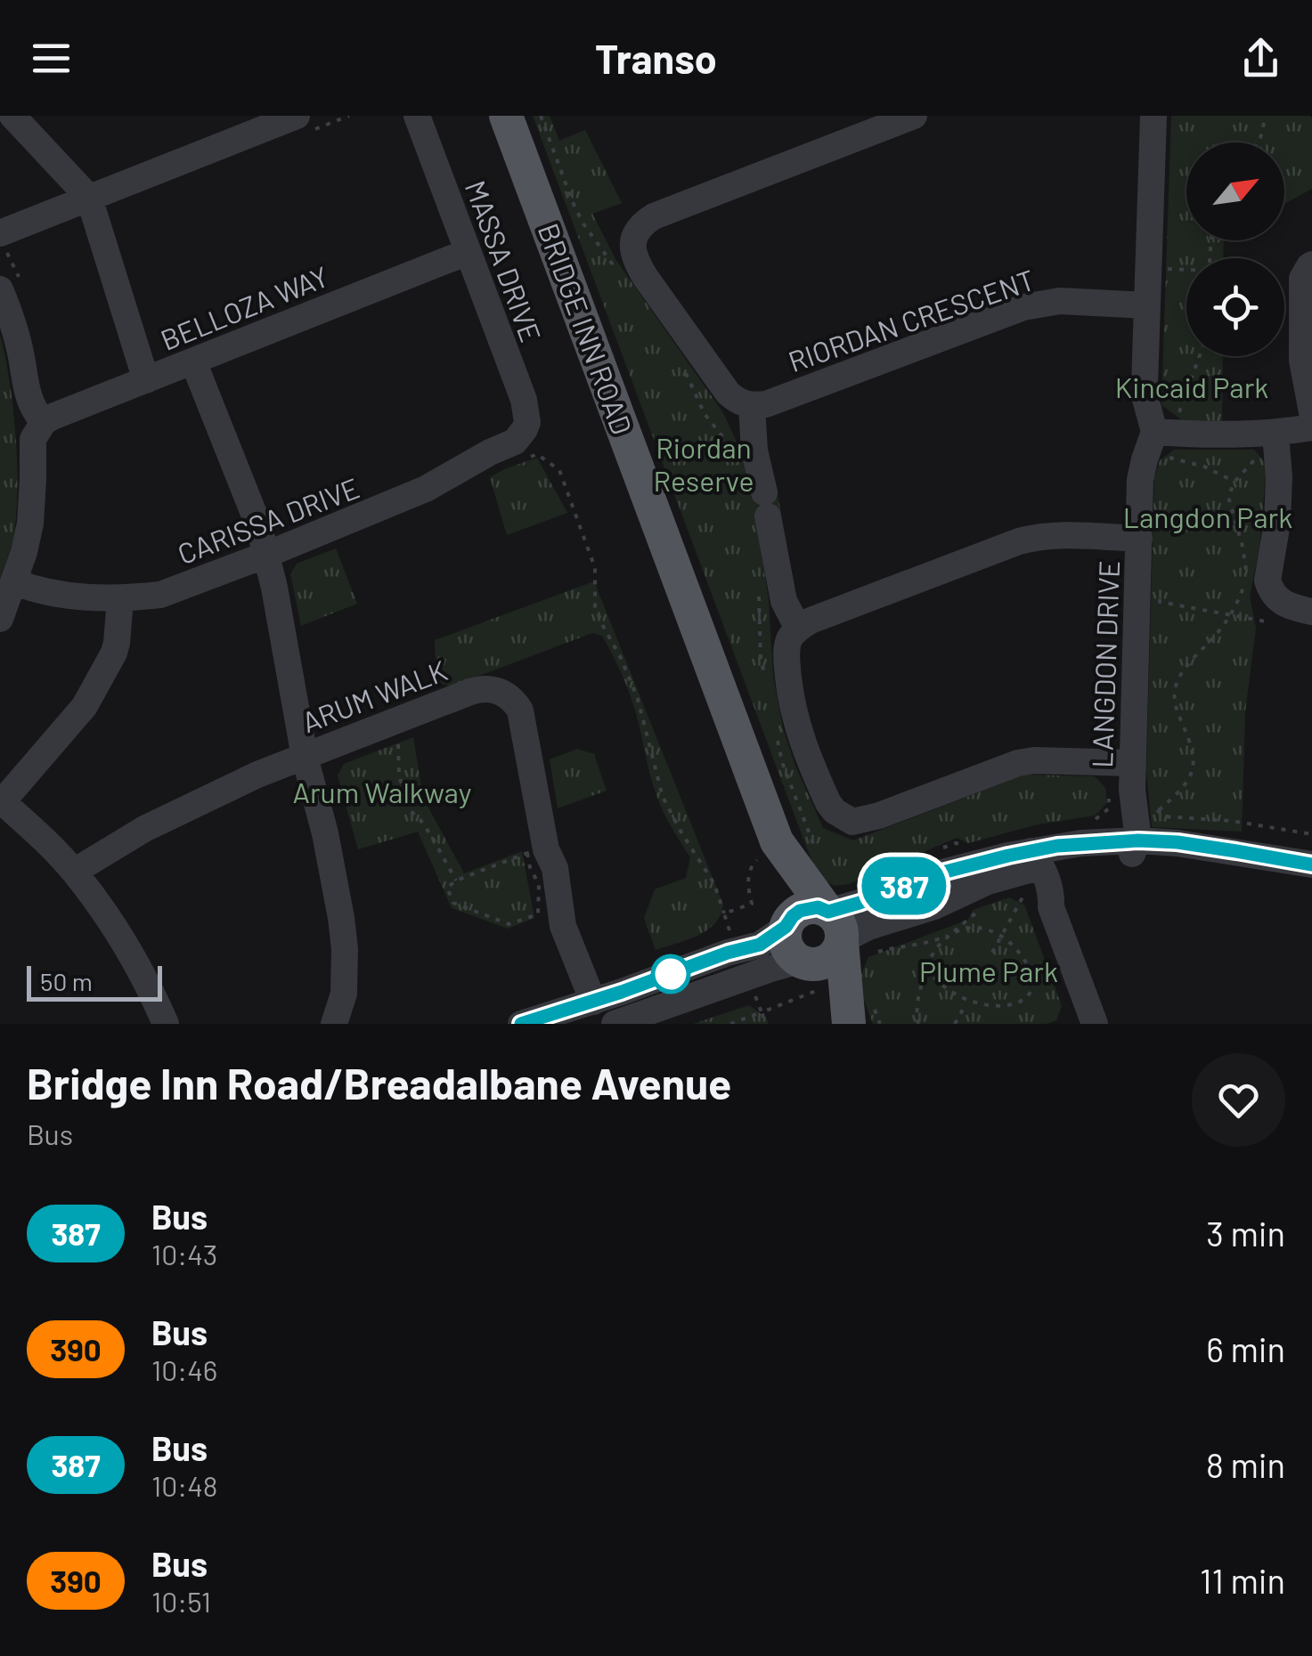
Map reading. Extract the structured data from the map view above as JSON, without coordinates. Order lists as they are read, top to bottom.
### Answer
{
  "streets": {
    "main road": ["BRIDGE INN ROAD"],
    "street": [
      "MASSA DRIVE",
      "BELLOZA WAY",
      "RIORDAN CRESCENT",
      "CARISSA DRIVE",
      "LANGDON DRIVE",
      "ARUM WALK"
    ]
  },
  "crossings": [
    ["MASSA DRIVE", "BELLOZA WAY"],
    ["MASSA DRIVE", "CARISSA DRIVE"],
    ["RIORDAN CRESCENT", "LANGDON DRIVE"]
  ],
  "parks": [
    "Kincaid Park",
    "Riordan Reserve",
    "Langdon Park",
    "Arum Walkway",
    "Plume Park"
  ],
  "lines": ["bus line 387"],
  "scale_bar": "50 m",
  "north": "top right",
  "page": {
    "header": "Transo",
    "on_map": "387",
    "scale": "50 m",
    "heading": ["Bridge Inn Road/Breadalbane Avenue", "Bus"],
    "list": [
      {
        "mark": "387",
        "name": "Bus",
        "note": "10:43",
        "value": "3 min"
      },
      {
        "mark": "390",
        "name": "Bus",
        "note": "10:46",
        "value": "6 min"
      },
      {
        "mark": "387",
        "name": "Bus",
        "note": "10:48",
        "value": "8 min"
      },
      {
        "mark": "390",
        "name": "Bus",
        "note": "10:51",
        "value": "11 min"
      }
    ]
  }
}
